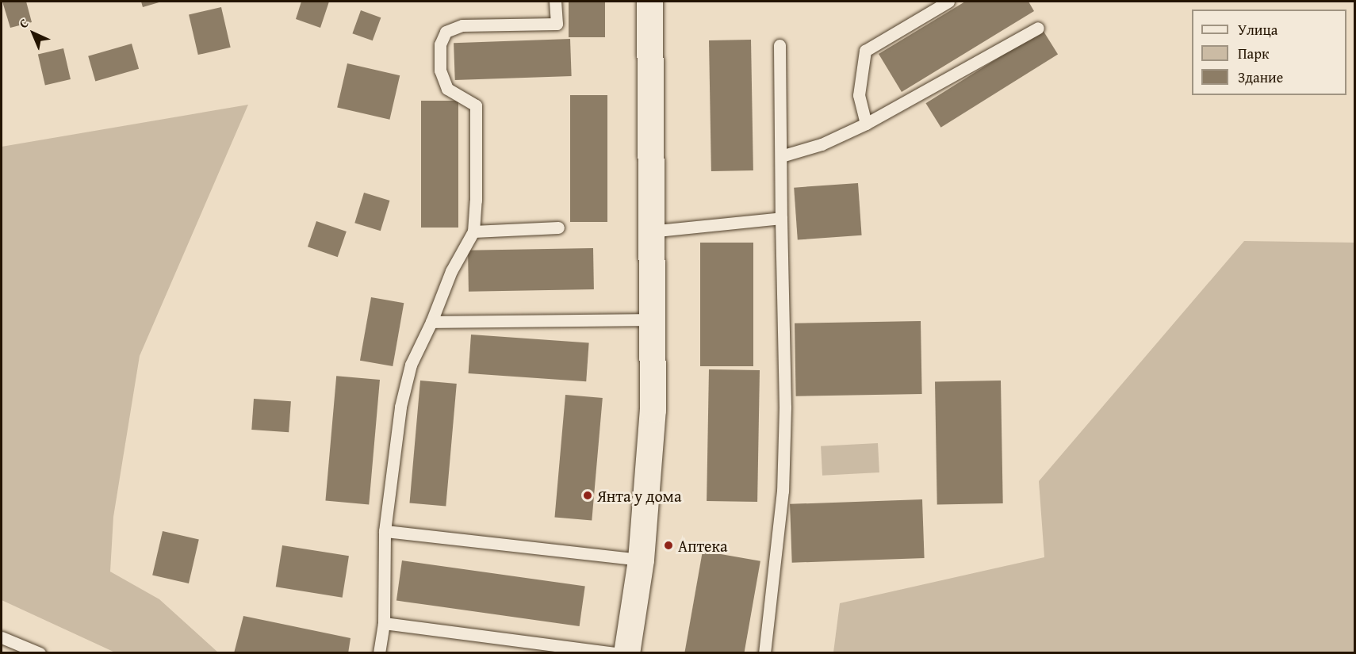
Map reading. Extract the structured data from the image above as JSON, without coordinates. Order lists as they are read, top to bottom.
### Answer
{
  "places": ["Янта у дома", "Аптека"],
  "legend": ["Улица", "Парк", "Здание"],
  "north": "top left"
}
